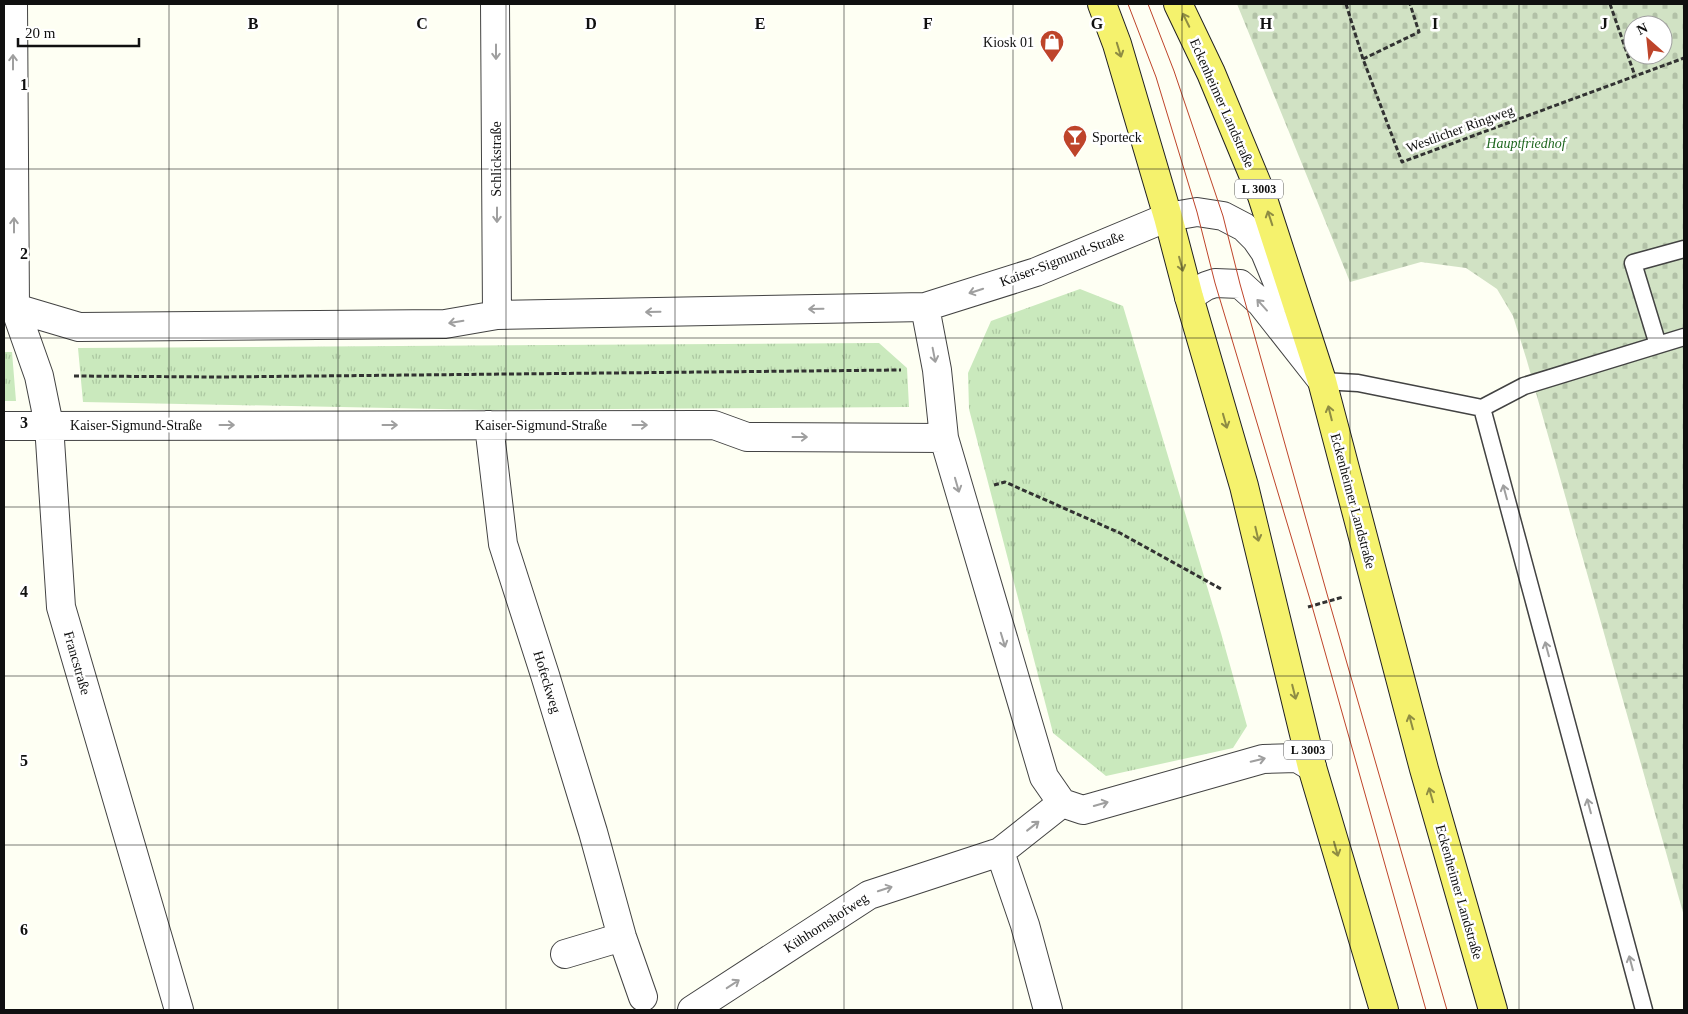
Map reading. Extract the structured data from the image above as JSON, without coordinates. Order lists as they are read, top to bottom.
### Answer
{
  "streets": {
    "main road": ["Eckenheimer Landstraße", "L 3003"],
    "street": [
      "Schlickstraße",
      "Kaiser-Sigmund-Straße",
      "Francstraße",
      "Hofeckweg",
      "Kühhornshofweg"
    ],
    "path": ["Westlicher Ringweg"]
  },
  "crossings": [
    ["Schlickstraße", "Kaiser-Sigmund-Straße"],
    ["L 3003", "Kaiser-Sigmund-Straße"],
    ["Kaiser-Sigmund-Straße", "Francstraße"],
    ["Kaiser-Sigmund-Straße", "Hofeckweg"]
  ],
  "one_way": ["Schlickstraße", "Kühhornshofweg"],
  "parks": ["Hauptfriedhof"],
  "places": {
    "shop": ["Kiosk 01"],
    "bar": ["Sporteck"]
  },
  "scale_bar": "20 m",
  "north": "top left",
  "grid": {
    "columns": [
      "B",
      "C",
      "D",
      "E",
      "F",
      "G",
      "H",
      "I",
      "J"
    ],
    "rows": [
      "1",
      "2",
      "3",
      "4",
      "5",
      "6"
    ]
  }
}
